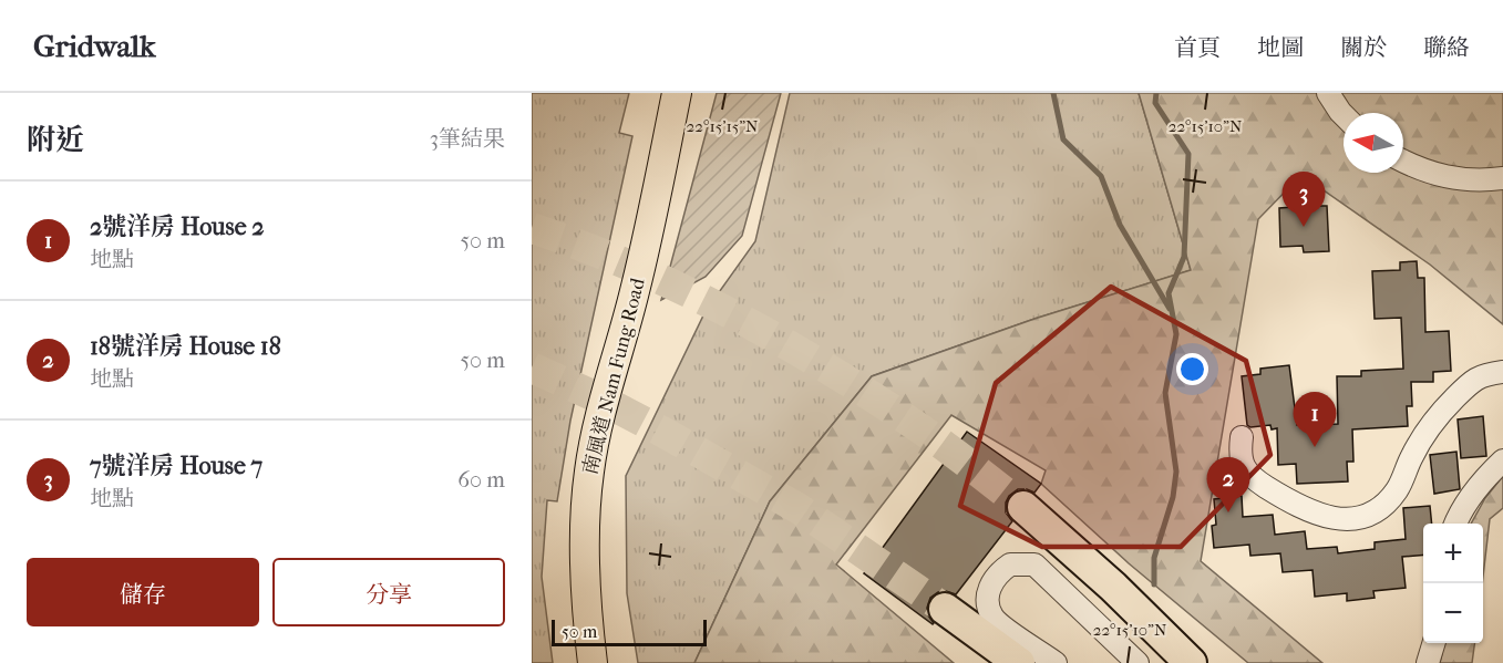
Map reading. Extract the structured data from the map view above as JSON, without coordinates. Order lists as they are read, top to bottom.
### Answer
{
  "streets": {
    "main road": ["南風道 Nam Fung Road"]
  },
  "scale_bar": "50 m",
  "north": "left",
  "page": {
    "header": "Gridwalk",
    "nav": [
      "首頁",
      "地圖",
      "關於",
      "聯絡"
    ],
    "heading": ["附近", "3筆結果"],
    "pins": ["3", "1", "2"],
    "list": [
      {
        "mark": "1",
        "name": "2號洋房 House 2",
        "note": "地點",
        "value": "50 m"
      },
      {
        "mark": "2",
        "name": "18號洋房 House 18",
        "note": "地點",
        "value": "50 m"
      },
      {
        "mark": "3",
        "name": "7號洋房 House 7",
        "note": "地點",
        "value": "60 m"
      }
    ],
    "map_buttons": ["+", "−"],
    "buttons": ["儲存", "分享"],
    "scale": "50 m"
  },
  "coordinates": ["22°15'15\"N", "22°15'10\"N"]
}
